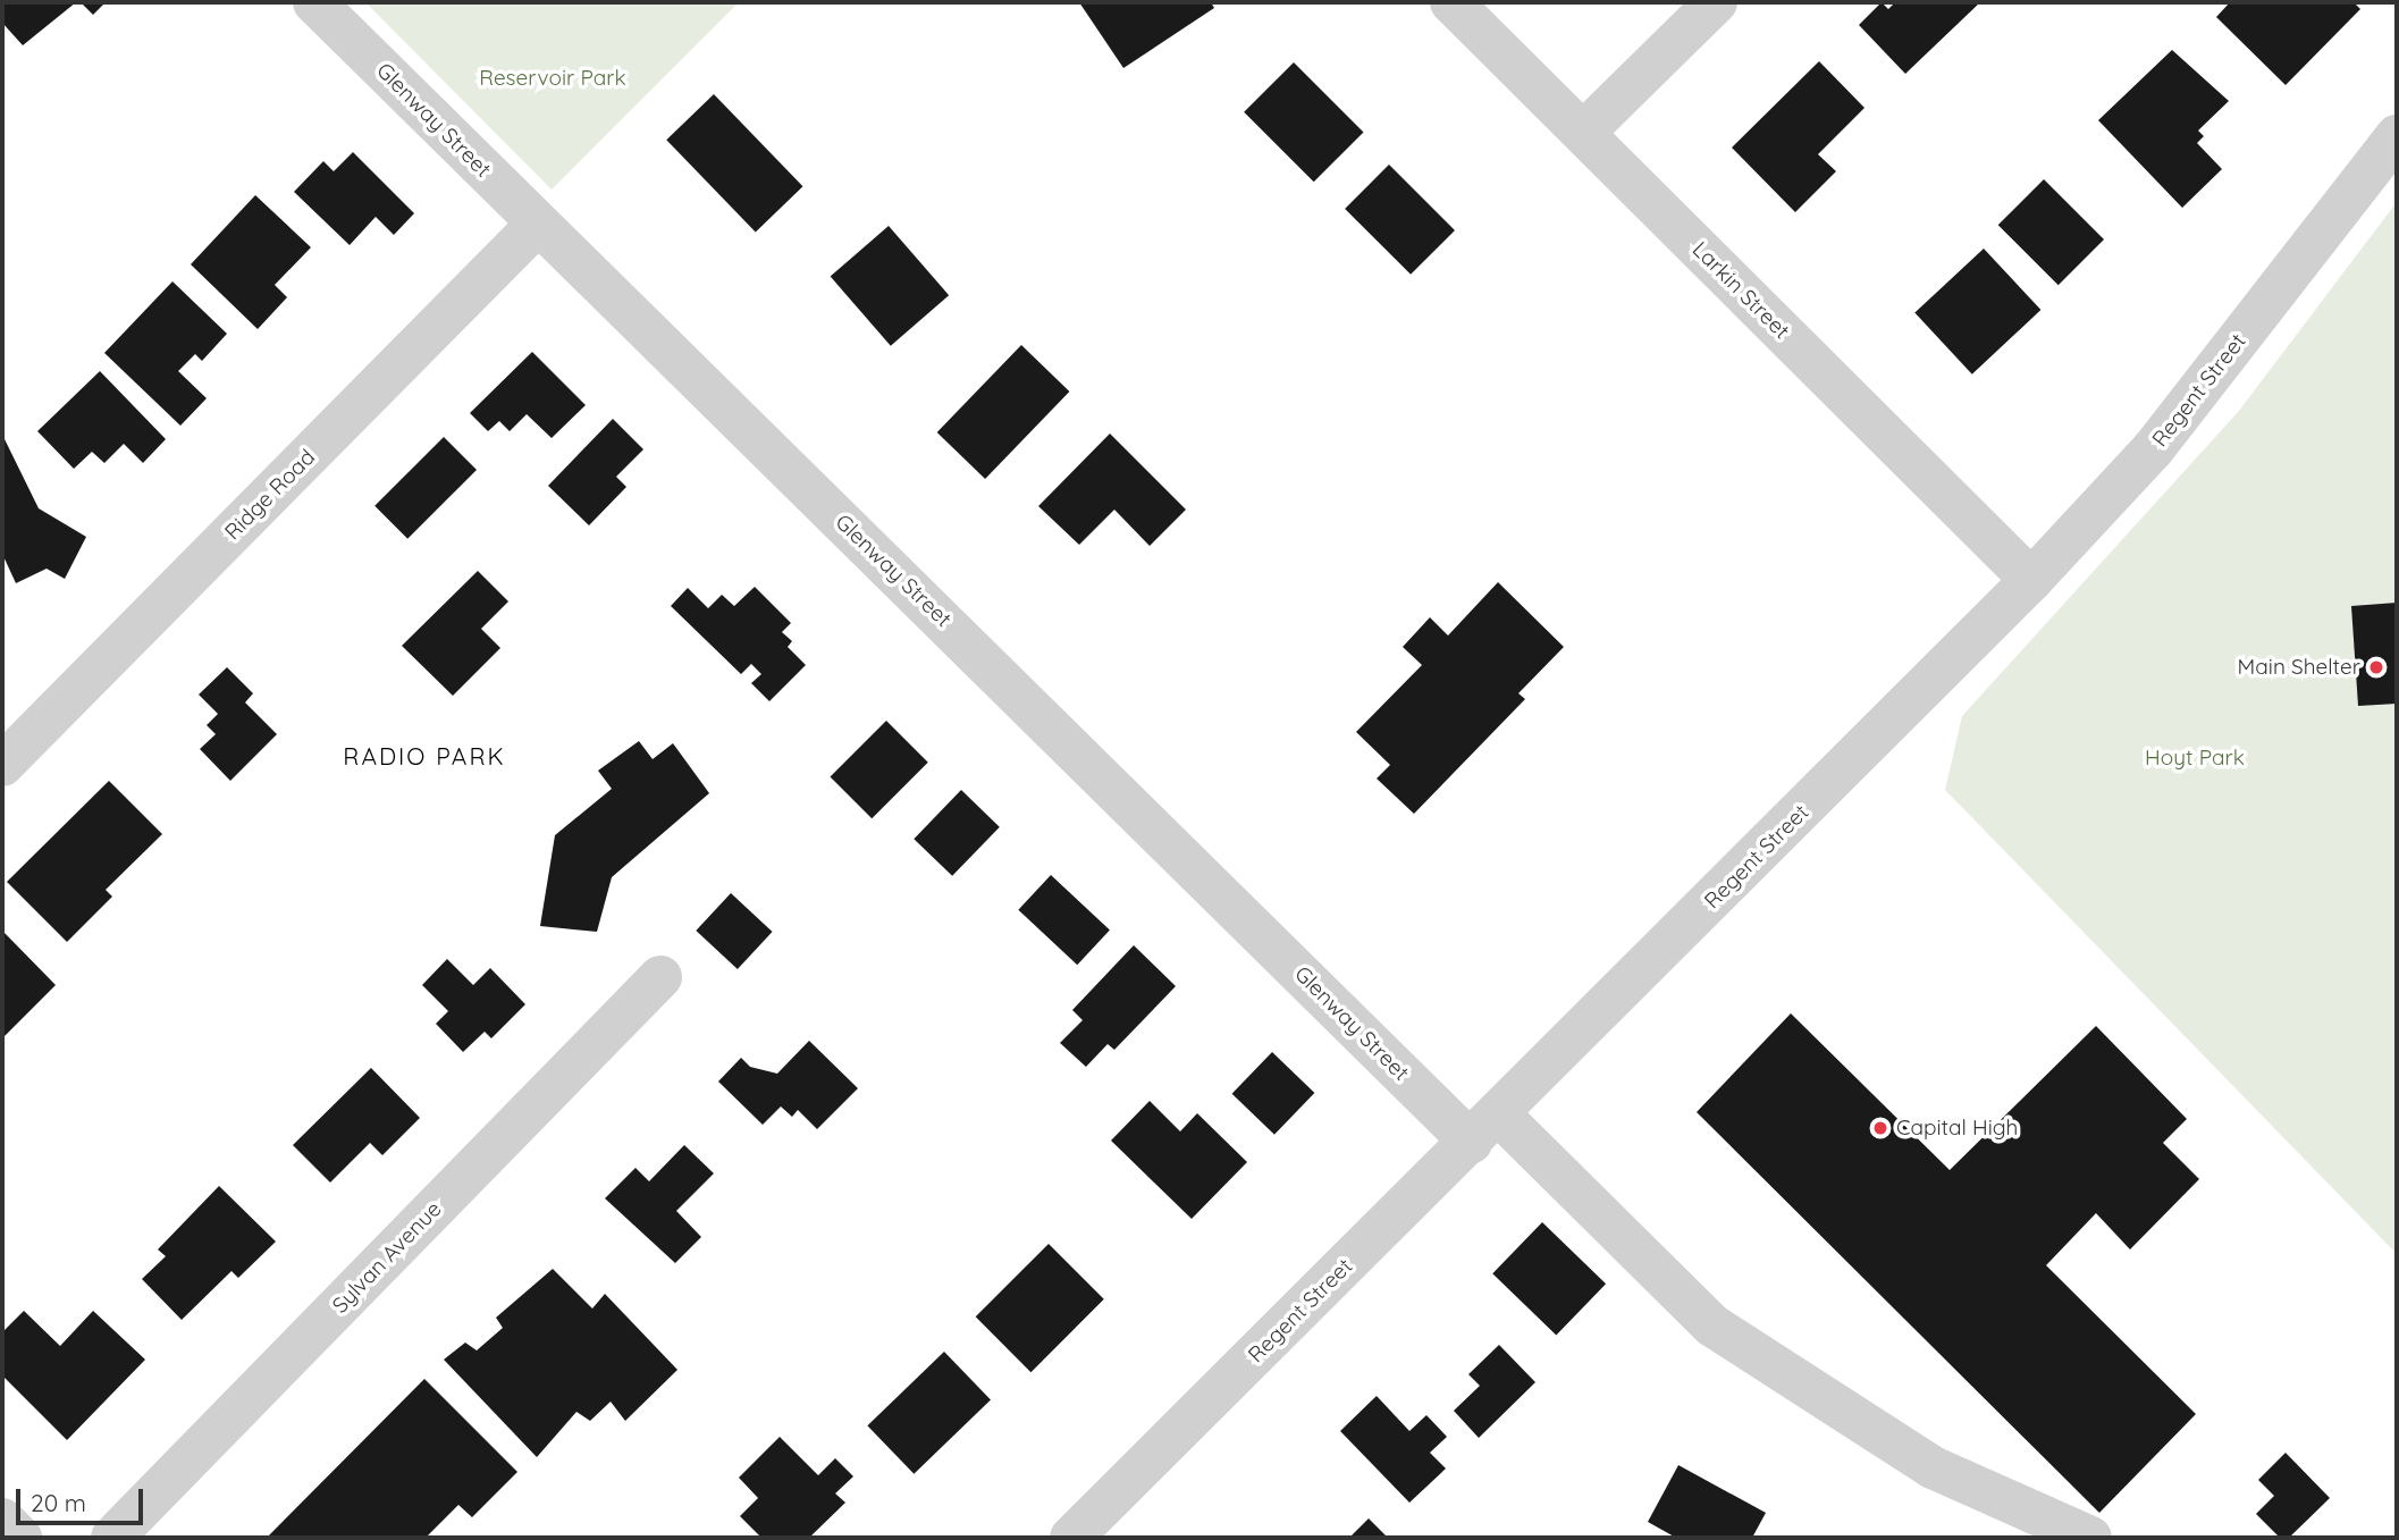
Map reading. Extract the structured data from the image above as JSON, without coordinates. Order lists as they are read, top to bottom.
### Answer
{
  "streets": {
    "street": [
      "Glenway Street",
      "Larkin Street",
      "Regent Street",
      "Ridge Road",
      "Sylvan Avenue"
    ]
  },
  "crossings": [
    ["Glenway Street", "Regent Street"],
    ["Glenway Street", "Ridge Road"],
    ["Larkin Street", "Regent Street"]
  ],
  "districts": ["RADIO PARK"],
  "parks": ["Reservoir Park", "Hoyt Park"],
  "places": ["Main Shelter", "Capital High"],
  "scale_bar": "20 m"
}
